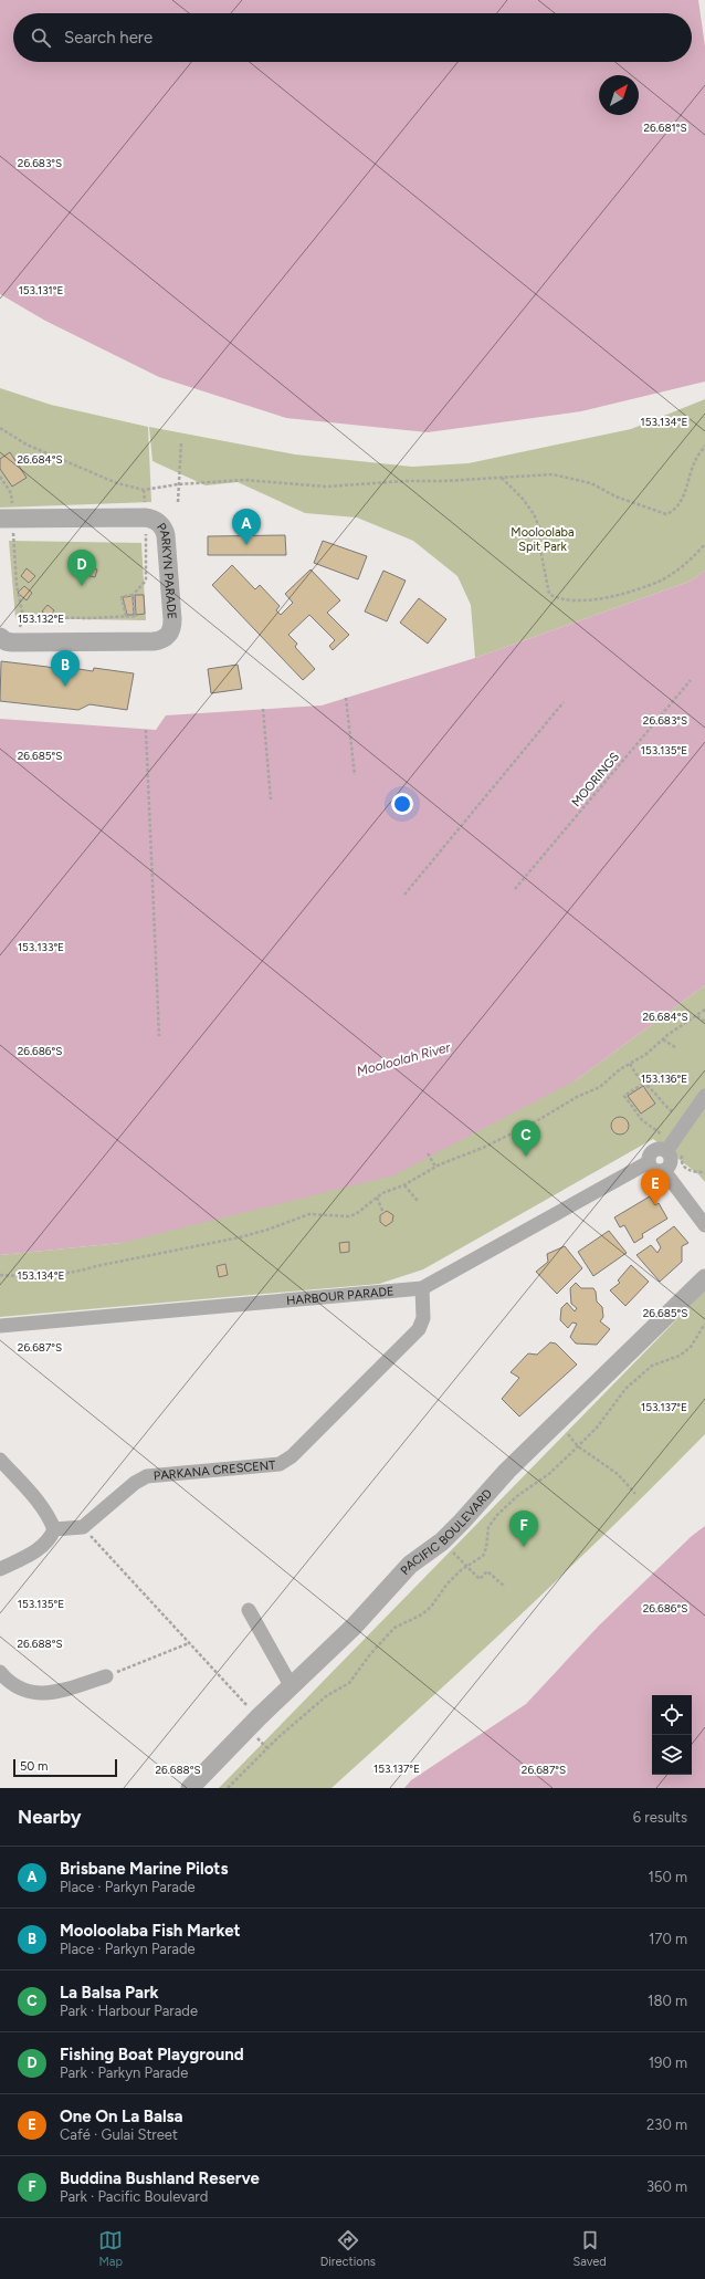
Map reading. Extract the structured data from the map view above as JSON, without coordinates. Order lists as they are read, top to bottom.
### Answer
{
  "streets": {
    "street": [
      "PARKYN PARADE",
      "HARBOUR PARADE",
      "PARKANA CRESCENT",
      "PACIFIC BOULEVARD"
    ],
    "path": ["MOORINGS"]
  },
  "crossings": [
    ["HARBOUR PARADE", "PARKANA CRESCENT"]
  ],
  "water": ["Mooloolah River"],
  "parks": ["Mooloolaba Spit Park"],
  "scale_bar": "50 m",
  "north": "top right",
  "page": {
    "search": "Search here",
    "pins": [
      "A",
      "D",
      "B",
      "C",
      "E",
      "F"
    ],
    "scale": "50 m",
    "heading": ["Nearby", "6 results"],
    "list": [
      {
        "mark": "A",
        "name": "Brisbane Marine Pilots",
        "note": "Place · Parkyn Parade",
        "value": "150 m"
      },
      {
        "mark": "B",
        "name": "Mooloolaba Fish Market",
        "note": "Place · Parkyn Parade",
        "value": "170 m"
      },
      {
        "mark": "C",
        "name": "La Balsa Park",
        "note": "Park · Harbour Parade",
        "value": "180 m"
      },
      {
        "mark": "D",
        "name": "Fishing Boat Playground",
        "note": "Park · Parkyn Parade",
        "value": "190 m"
      },
      {
        "mark": "E",
        "name": "One On La Balsa",
        "note": "Café · Gulai Street",
        "value": "230 m"
      },
      {
        "mark": "F",
        "name": "Buddina Bushland Reserve",
        "note": "Park · Pacific Boulevard",
        "value": "360 m"
      }
    ],
    "nav": ["Map", "Directions", "Saved"]
  },
  "coordinates": [
    "26.681°S",
    "26.683°S",
    "153.131°E",
    "153.134°E",
    "26.684°S",
    "153.132°E",
    "153.135°E",
    "26.685°S",
    "153.133°E",
    "26.686°S",
    "153.136°E",
    "26.687°S",
    "153.137°E",
    "26.688°S"
  ]
}
